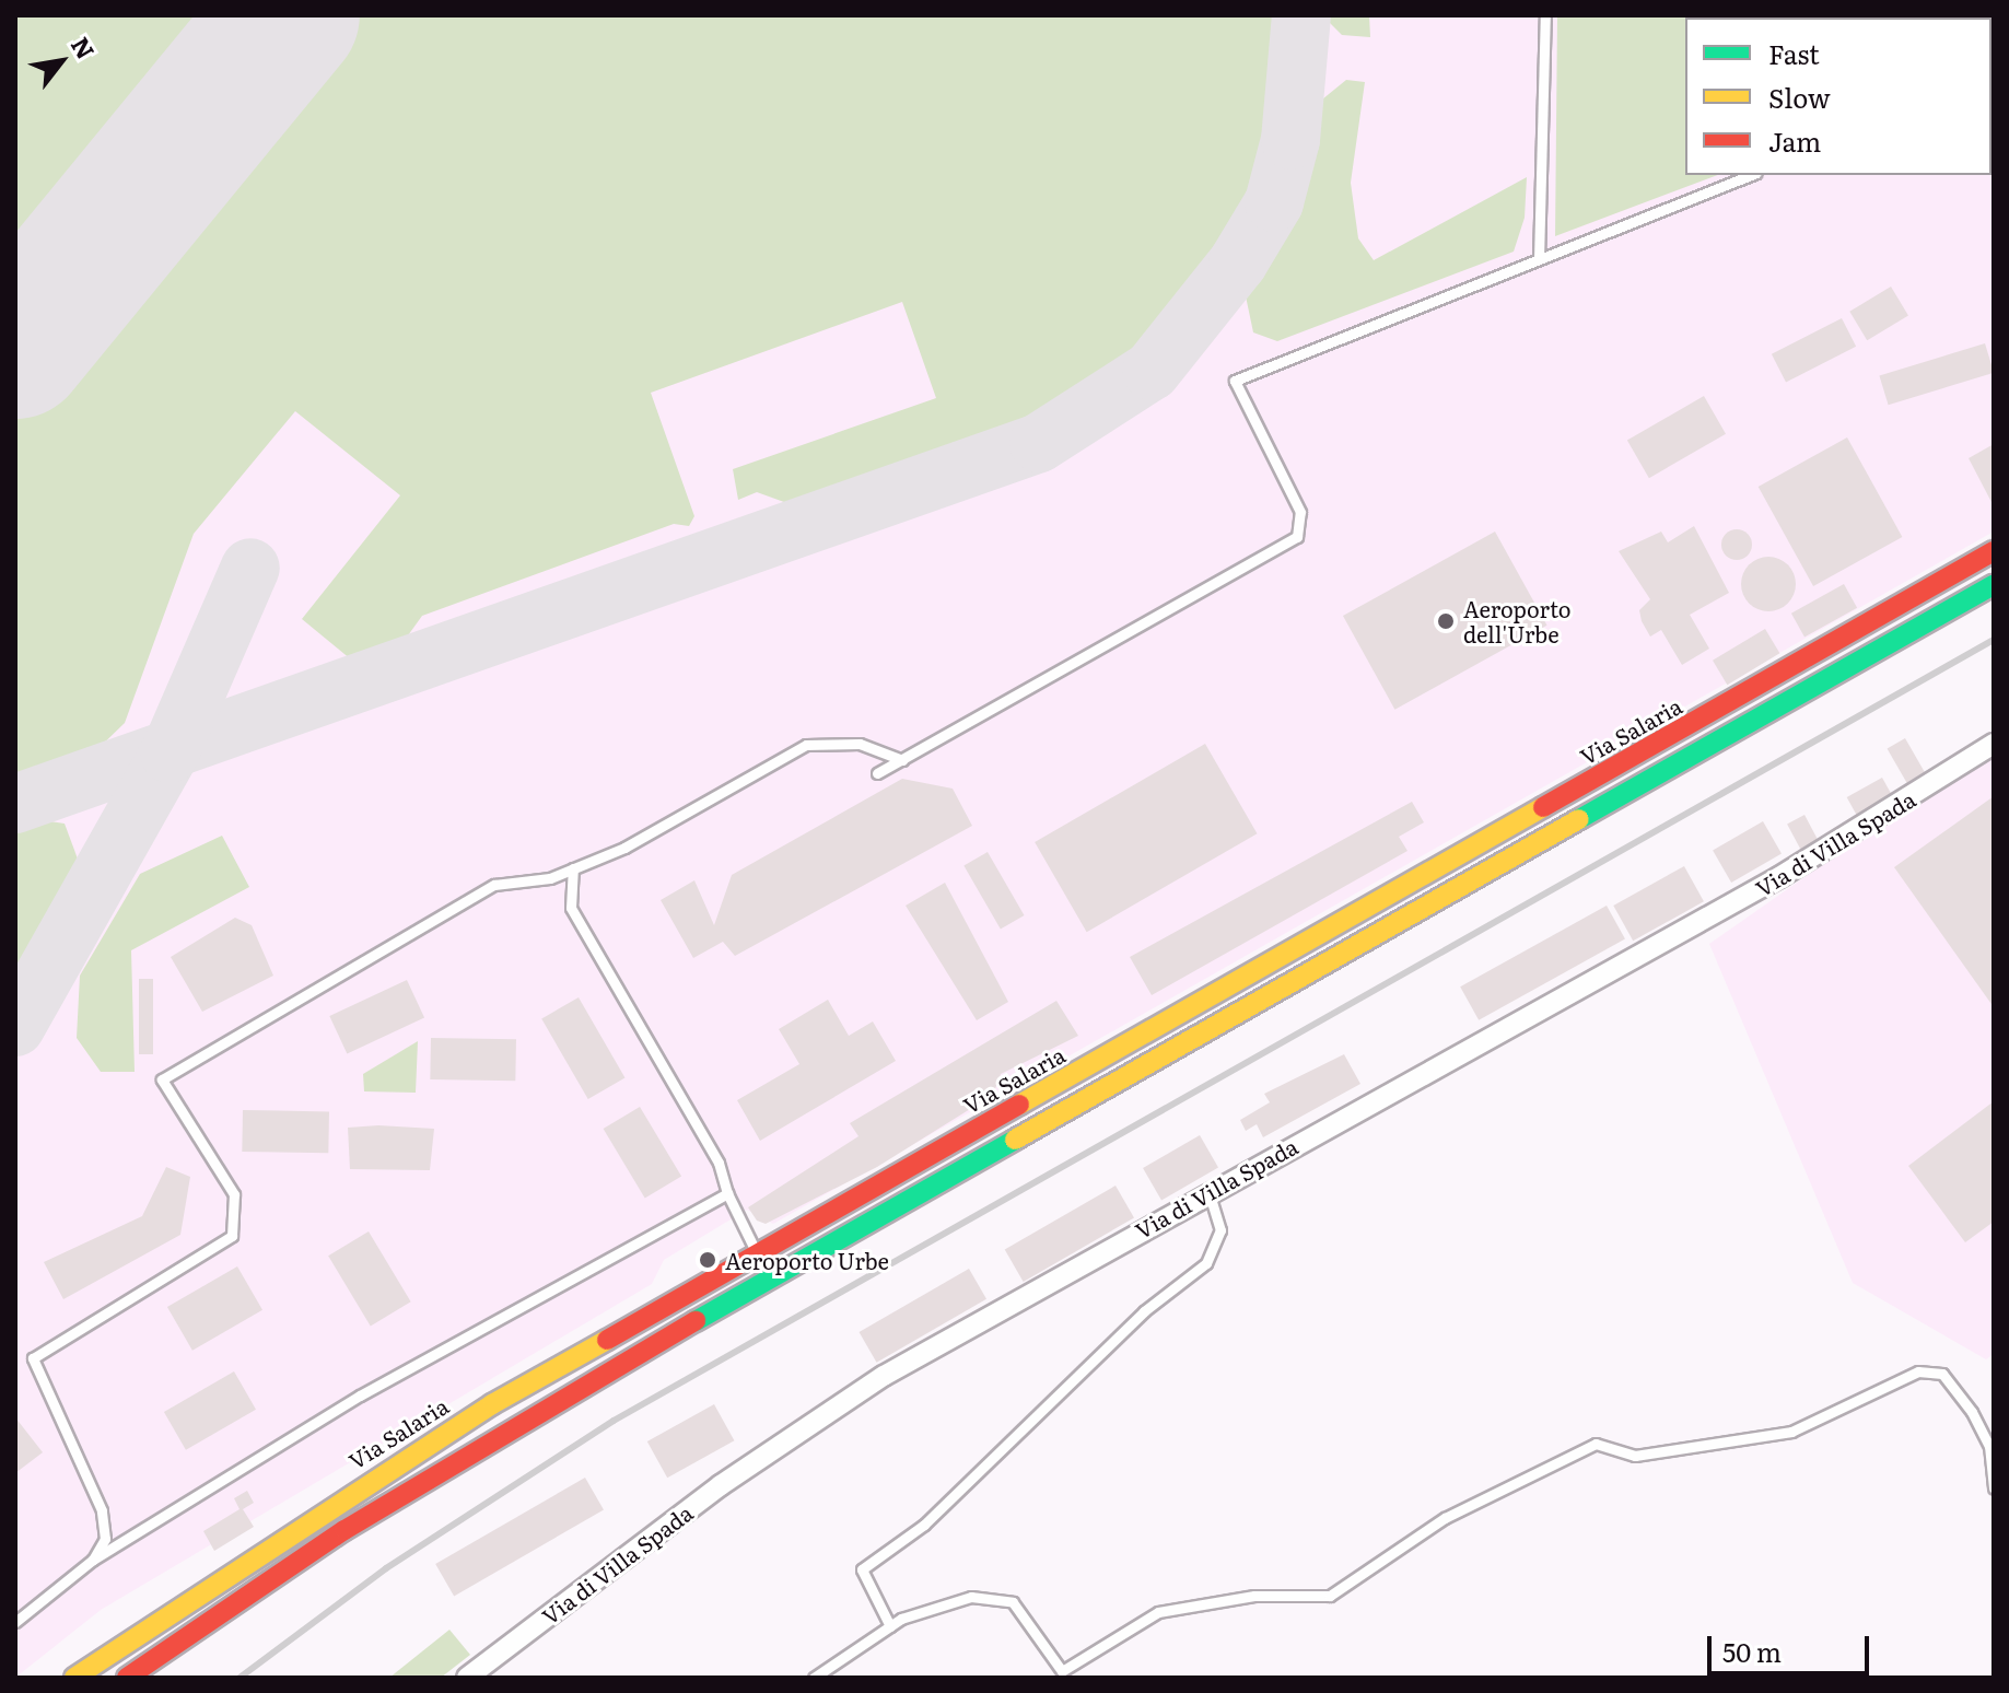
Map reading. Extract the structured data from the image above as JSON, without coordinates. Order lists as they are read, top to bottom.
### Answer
{
  "streets": {
    "main road": ["Via Salaria"],
    "street": ["Via di Villa Spada"]
  },
  "places": ["Aeroporto dell'Urbe", "Aeroporto Urbe"],
  "legend": ["Fast", "Slow", "Jam"],
  "scale_bar": "50 m",
  "north": "top right"
}
